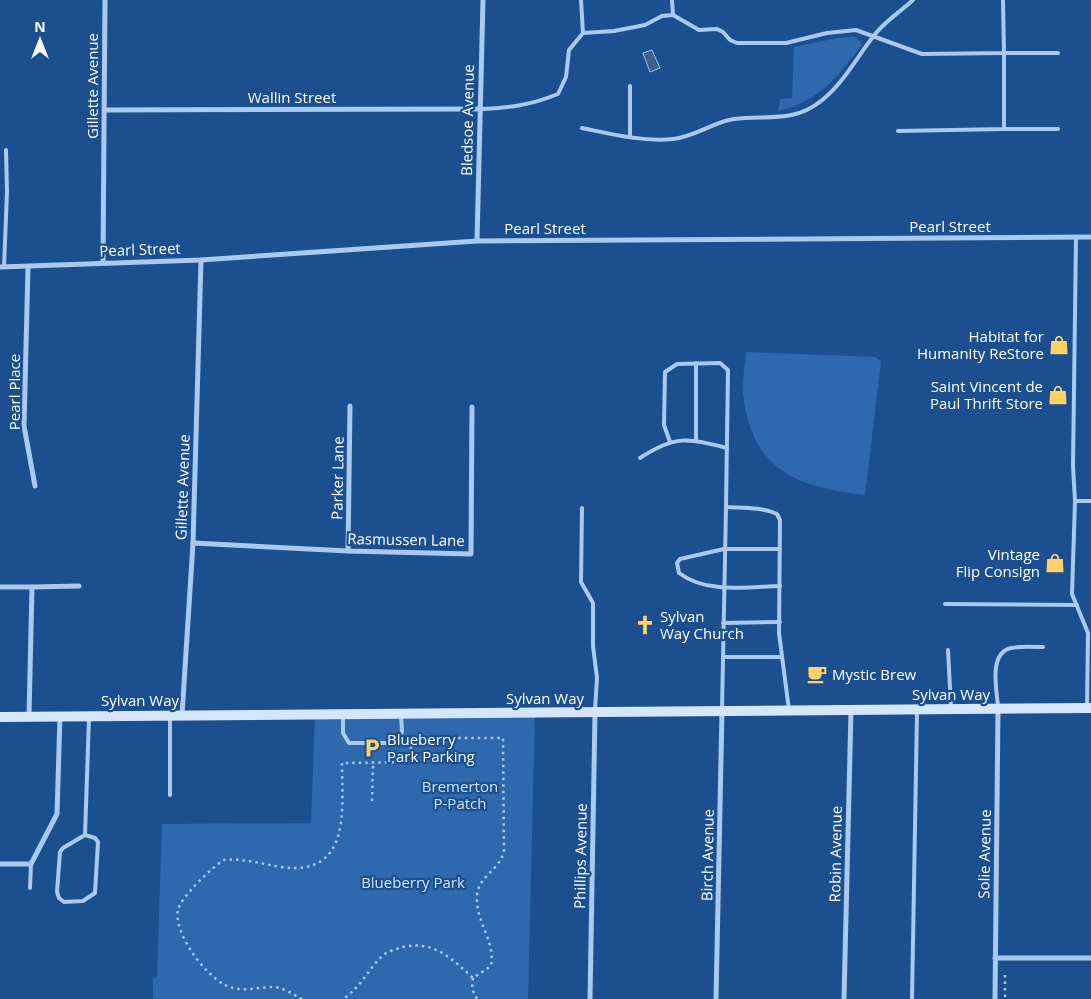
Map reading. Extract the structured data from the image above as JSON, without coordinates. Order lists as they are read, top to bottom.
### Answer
{
  "streets": {
    "main road": ["Sylvan Way"],
    "street": [
      "Gillette Avenue",
      "Wallin Street",
      "Bledsoe Avenue",
      "Pearl Street",
      "Pearl Place",
      "Parker Lane",
      "Rasmussen Lane",
      "Robin Avenue",
      "Solie Avenue",
      "Birch Avenue",
      "Phillips Avenue"
    ]
  },
  "crossings": [
    ["Gillette Avenue", "Wallin Street"],
    ["Gillette Avenue", "Pearl Street"],
    ["Gillette Avenue", "Rasmussen Lane"],
    ["Gillette Avenue", "Sylvan Way"],
    ["Wallin Street", "Bledsoe Avenue"],
    ["Bledsoe Avenue", "Pearl Street"],
    ["Pearl Street", "Pearl Place"],
    ["Parker Lane", "Rasmussen Lane"],
    ["Sylvan Way", "Robin Avenue"],
    ["Sylvan Way", "Solie Avenue"],
    ["Sylvan Way", "Birch Avenue"],
    ["Sylvan Way", "Phillips Avenue"]
  ],
  "parks": ["Bremerton P-Patch", "Blueberry Park"],
  "places": {
    "shop": ["Habitat for Humanity ReStore", "Saint Vincent de Paul Thrift Store", "Vintage Flip Consign"],
    "church": ["Sylvan Way Church"],
    "cafe": ["Mystic Brew"],
    "parking": ["Blueberry Park Parking"]
  },
  "north": "top"
}
